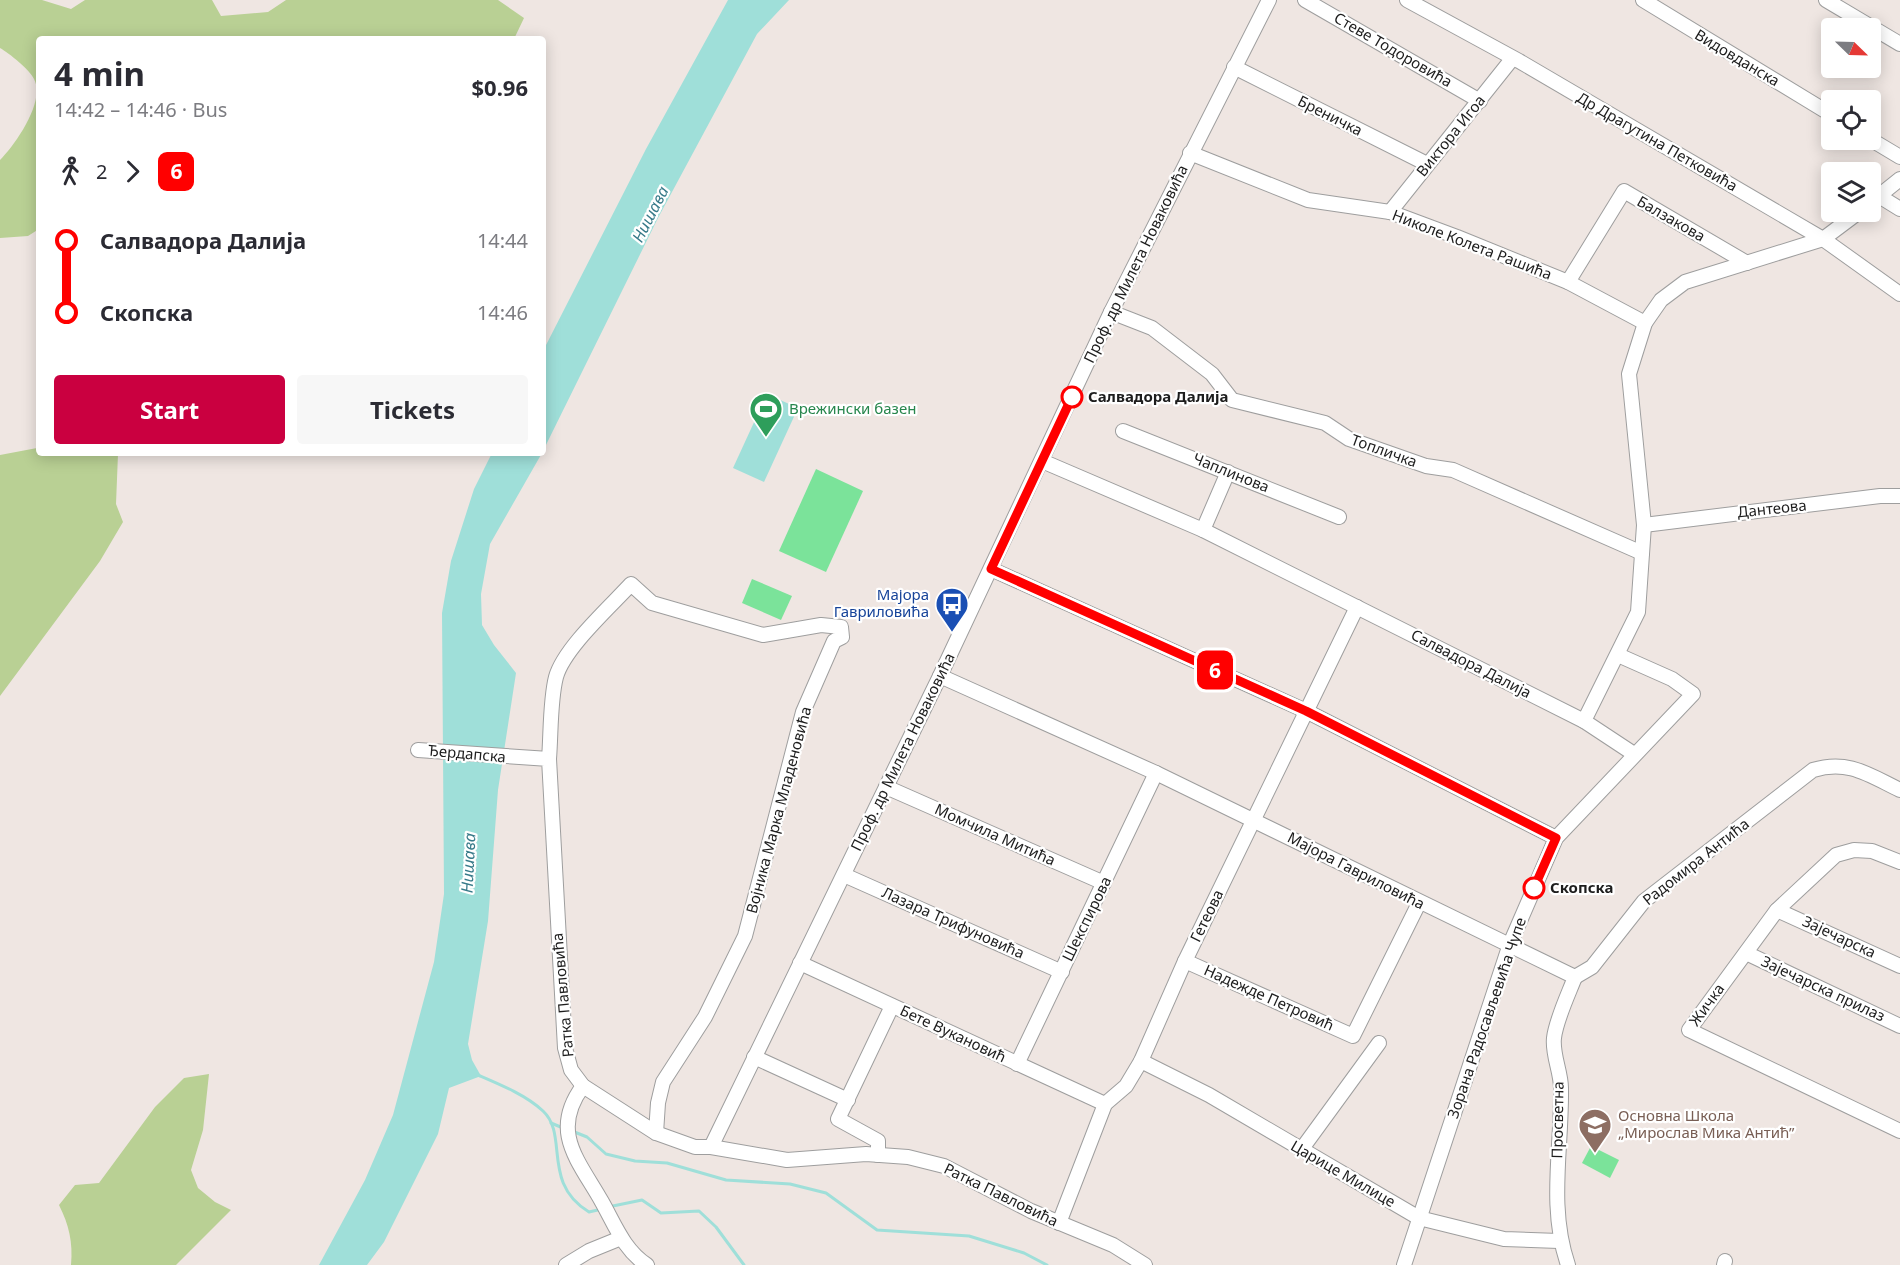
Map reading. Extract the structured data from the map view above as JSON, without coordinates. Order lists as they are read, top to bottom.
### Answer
{
  "streets": {
    "street": [
      "Стеве Тодоровића",
      "Видовданска",
      "Бреничка",
      "Виктора Игоа",
      "Др Драгутина Петковића",
      "Балзакова",
      "Николе Колета Рашића",
      "Проф. др Милета Новаковића",
      "Топличка",
      "Чаплинова",
      "Дантеова",
      "Салвадора Далија",
      "Ђердапска",
      "Војника Марка Младеновића",
      "Момчила Митића",
      "Радомира Антића",
      "Мајора Гавриловића",
      "Гетеова",
      "Шекспирова",
      "Лазара Трифуновића",
      "Зајечарска",
      "Зајечарска прилаз",
      "Ратка Павловића",
      "Надежде Петровић",
      "Жичка",
      "Зорана Радосављевића Чупе",
      "Бете Вукановић",
      "Просветна",
      "Царице Милице"
    ]
  },
  "crossings": [
    ["Стеве Тодоровића", "Виктора Игоа"],
    ["Бреничка", "Виктора Игоа"],
    ["Бреничка", "Проф. др Милета Новаковића"],
    ["Виктора Игоа", "Др Драгутина Петковића"],
    ["Виктора Игоа", "Николе Колета Рашића"],
    ["Балзакова", "Николе Колета Рашића"],
    ["Николе Колета Рашића", "Проф. др Милета Новаковића"],
    ["Проф. др Милета Новаковића", "Топличка"],
    ["Проф. др Милета Новаковића", "Салвадора Далија"],
    ["Проф. др Милета Новаковића", "Момчила Митића"],
    ["Проф. др Милета Новаковића", "Мајора Гавриловића"],
    ["Проф. др Милета Новаковића", "Лазара Трифуновића"],
    ["Проф. др Милета Новаковића", "Ратка Павловића"],
    ["Проф. др Милета Новаковића", "Бете Вукановић"],
    ["Салвадора Далија", "Гетеова"],
    ["Салвадора Далија", "Зорана Радосављевића Чупе"],
    ["Ђердапска", "Ратка Павловића"],
    ["Војника Марка Младеновића", "Ратка Павловића"],
    ["Момчила Митића", "Шекспирова"],
    ["Радомира Антића", "Просветна"],
    ["Мајора Гавриловића", "Гетеова"],
    ["Мајора Гавриловића", "Шекспирова"],
    ["Мајора Гавриловића", "Надежде Петровић"],
    ["Мајора Гавриловића", "Зорана Радосављевића Чупе"],
    ["Гетеова", "Ратка Павловића"],
    ["Гетеова", "Надежде Петровић"],
    ["Гетеова", "Бете Вукановић"],
    ["Гетеова", "Царице Милице"],
    ["Шекспирова", "Лазара Трифуновића"],
    ["Шекспирова", "Бете Вукановић"],
    ["Зајечарска", "Жичка"],
    ["Зајечарска прилаз", "Жичка"],
    ["Зорана Радосављевића Чупе", "Царице Милице"],
    ["Просветна", "Царице Милице"]
  ],
  "water": ["Нишава"],
  "places": {
    "other": ["Салвадора Далија", "Скопска"],
    "sports": ["Врежински базен"],
    "bus stop": ["Мајора Гавриловића"],
    "school or university": ["Основна Школа „Мирослав Мика Антић”"]
  },
  "lines": ["bus line 6"],
  "north": "bottom right",
  "page": {
    "on_map": "6",
    "heading": ["4 min", "14:42 – 14:46 · Bus", "$0.96"],
    "legs": ["2", "6"],
    "list": [
      {
        "name": "Салвадора Далија",
        "value": "14:44"
      },
      {
        "name": "Скопска",
        "value": "14:46"
      }
    ],
    "buttons": ["Start", "Tickets"]
  }
}
